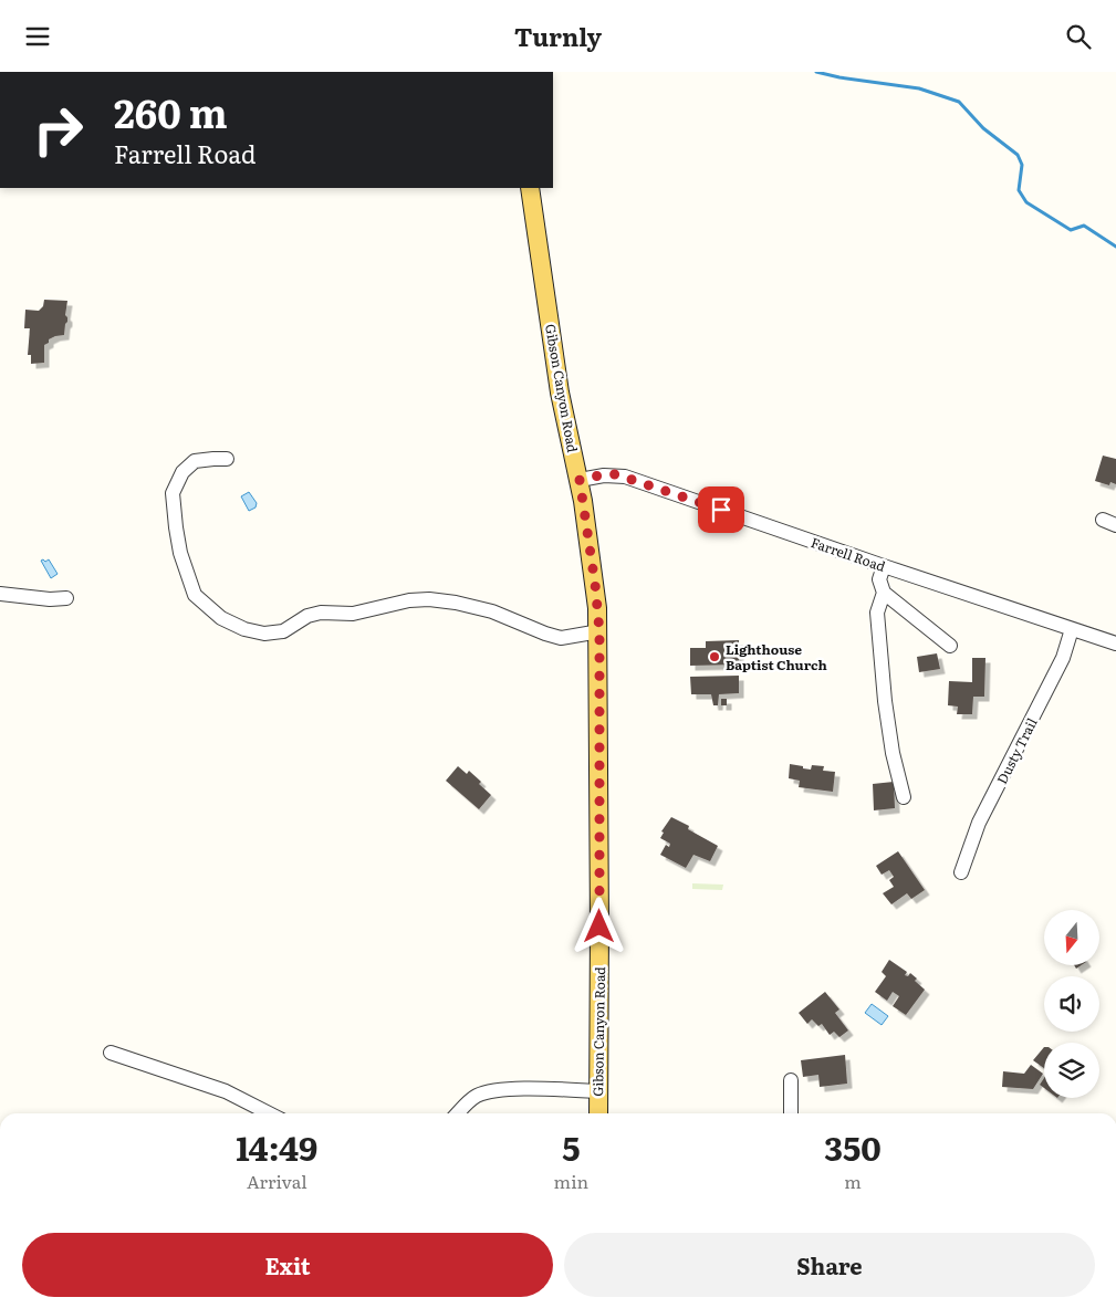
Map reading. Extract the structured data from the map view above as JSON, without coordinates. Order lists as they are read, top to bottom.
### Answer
{
  "streets": {
    "main road": ["Gibson Canyon Road"],
    "street": ["Farrell Road", "Dusty Trail"]
  },
  "crossings": [
    ["Gibson Canyon Road", "Farrell Road"],
    ["Farrell Road", "Dusty Trail"]
  ],
  "places": ["Lighthouse Baptist Church"],
  "north": "bottom",
  "page": {
    "header": "Turnly",
    "turn": ["260 m", "Farrell Road"],
    "eta": [
      "14:49",
      "Arrival",
      "5",
      "min",
      "350",
      "m"
    ],
    "buttons": ["Exit", "Share"]
  }
}
